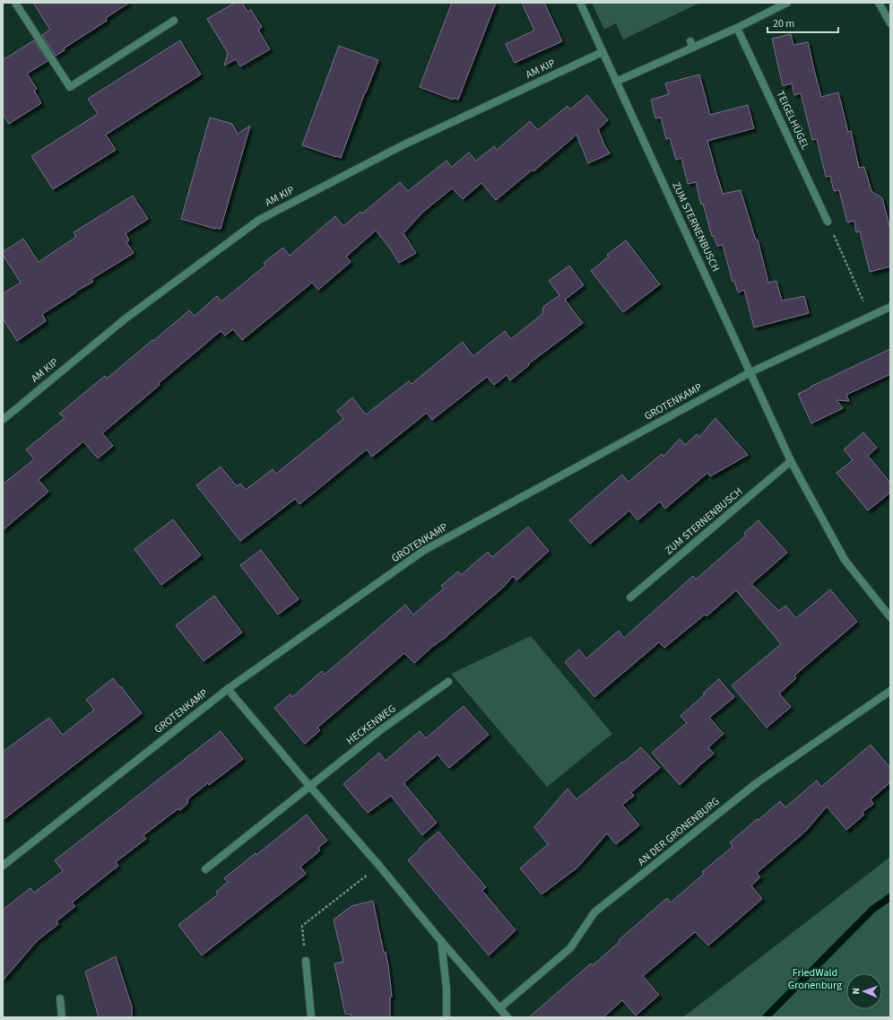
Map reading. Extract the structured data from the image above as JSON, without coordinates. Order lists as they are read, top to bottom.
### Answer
{
  "streets": {
    "street": [
      "AM KIP",
      "TEIGELHÜGEL",
      "ZUM STERNENBUSCH",
      "GROTENKAMP",
      "HECKENWEG",
      "AN DER GRONENBURG"
    ]
  },
  "crossings": [
    ["AM KIP", "ZUM STERNENBUSCH"],
    ["ZUM STERNENBUSCH", "GROTENKAMP"]
  ],
  "parks": ["FriedWald Gronenburg"],
  "scale_bar": "20 m",
  "north": "left"
}
